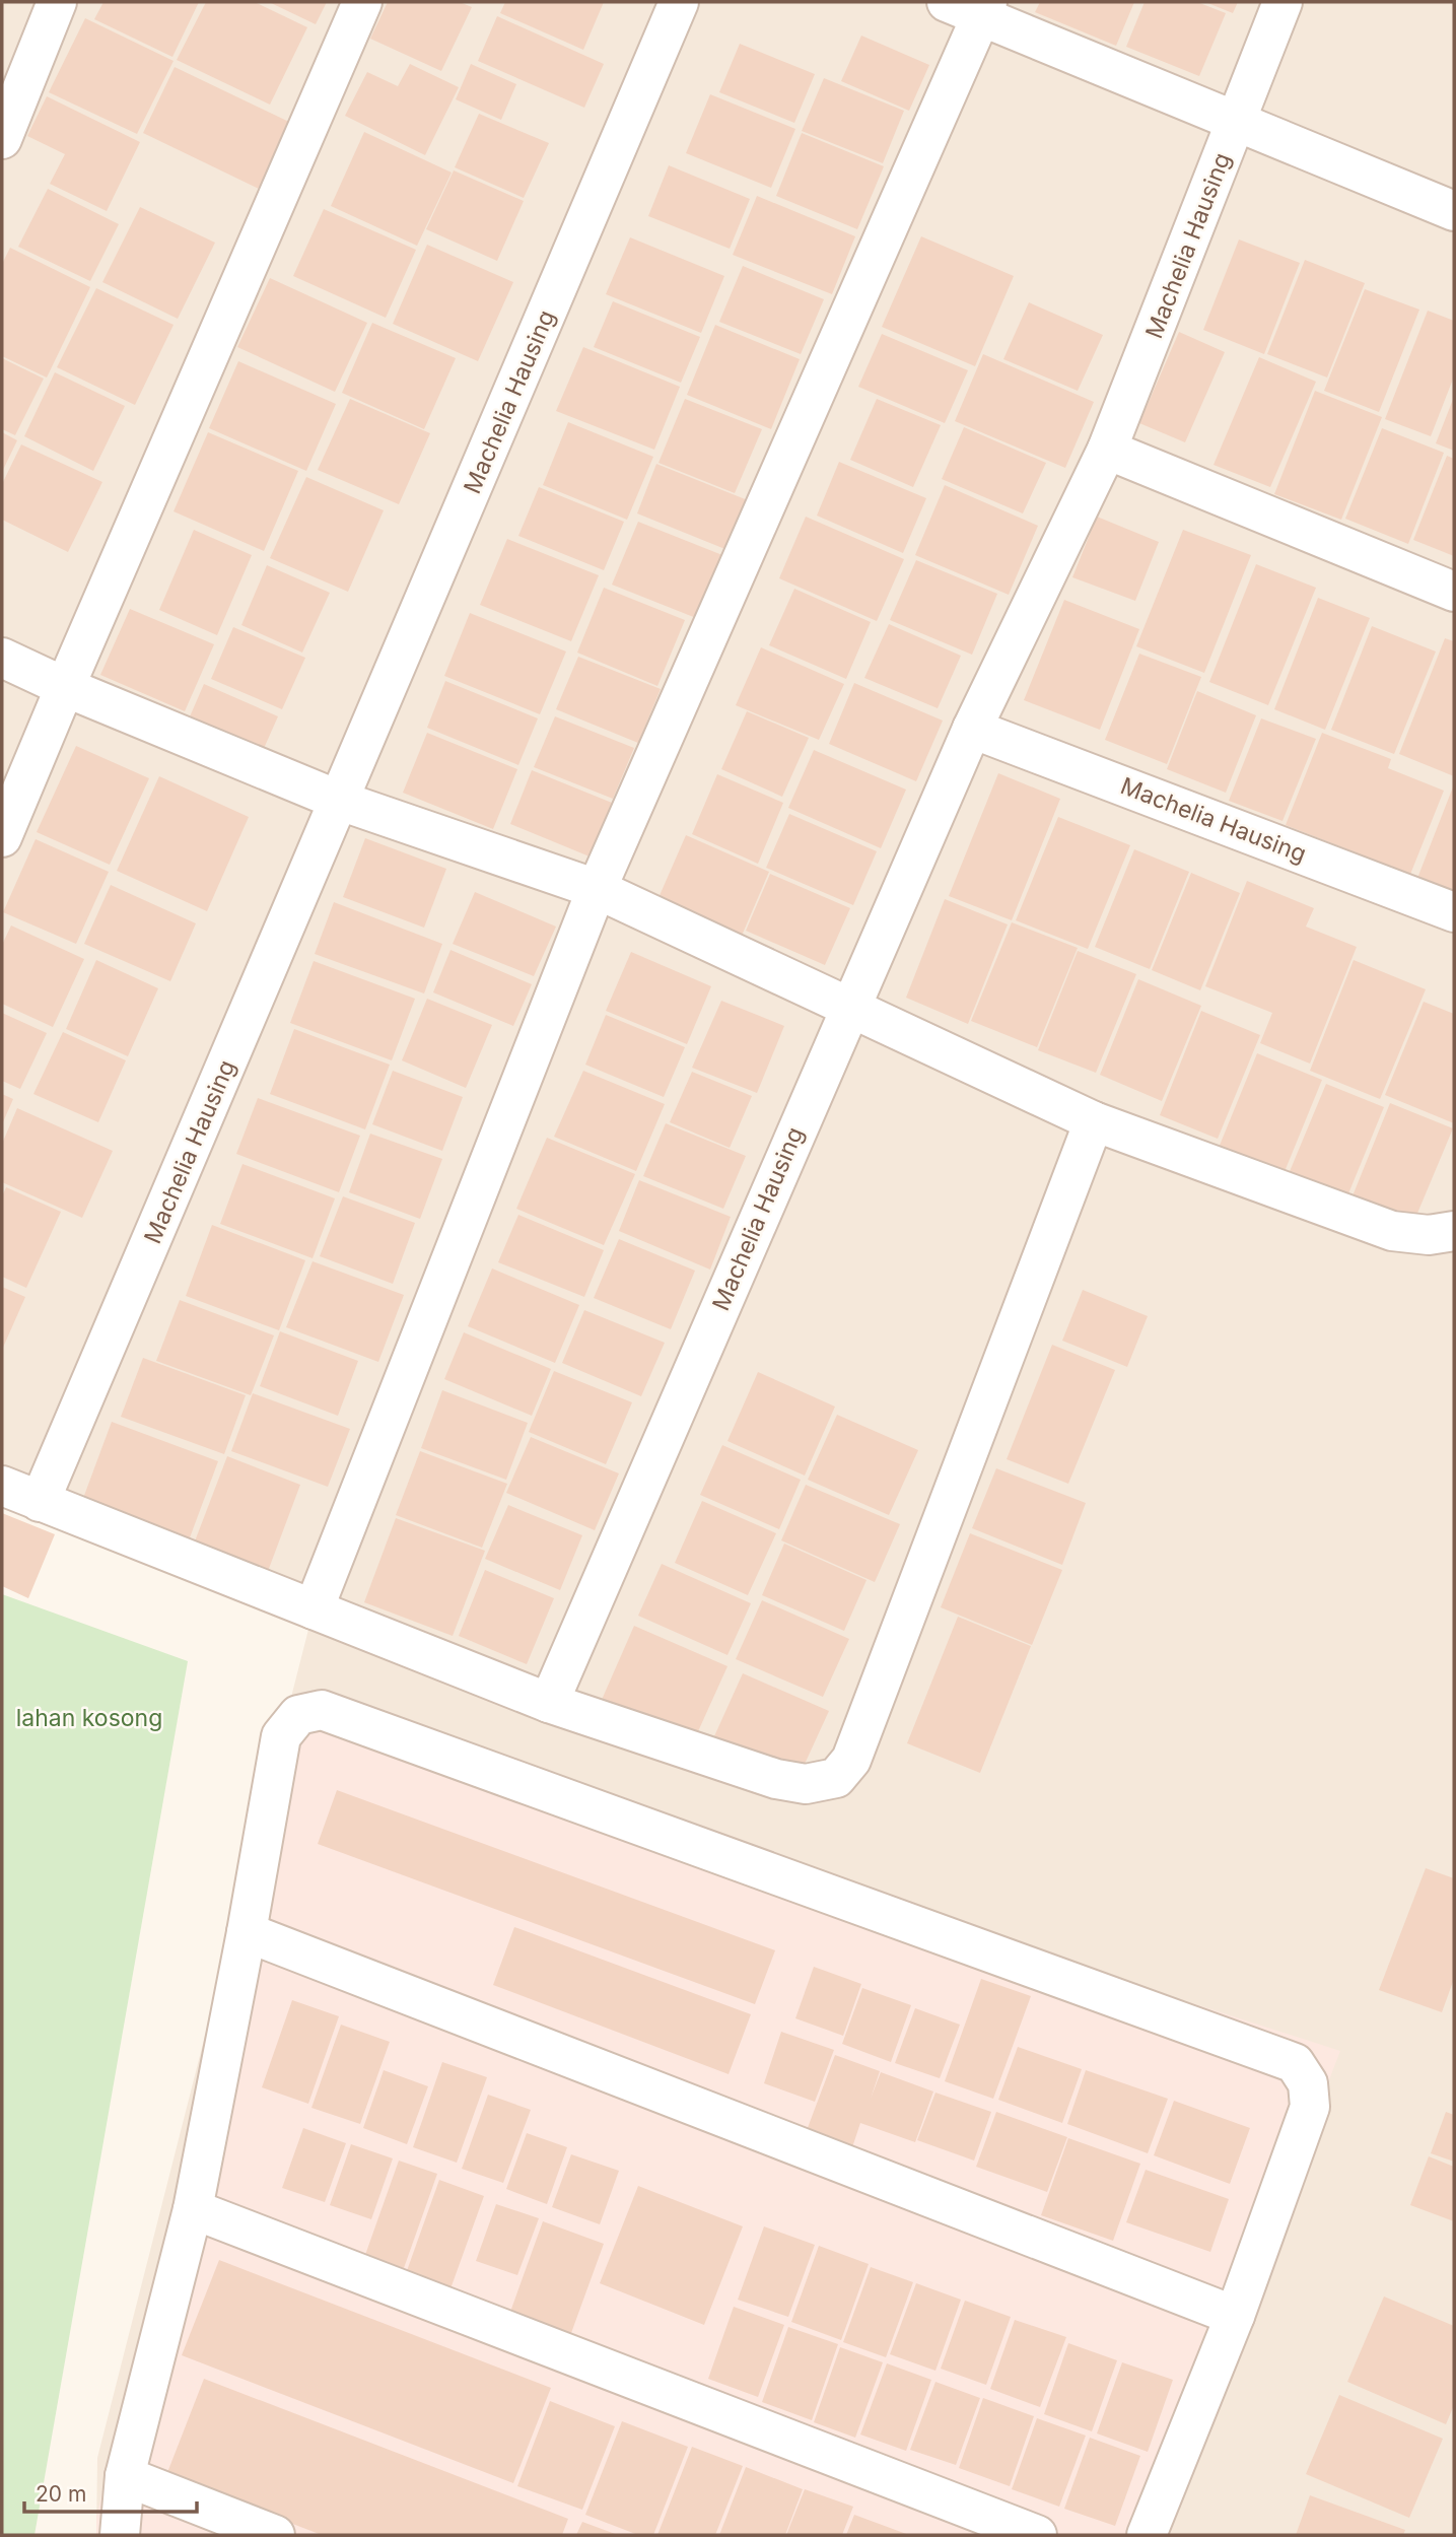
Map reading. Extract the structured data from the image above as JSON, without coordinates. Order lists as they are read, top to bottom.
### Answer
{
  "streets": {
    "street": ["Machelia Hausing"]
  },
  "parks": ["lahan kosong"],
  "scale_bar": "20 m"
}
